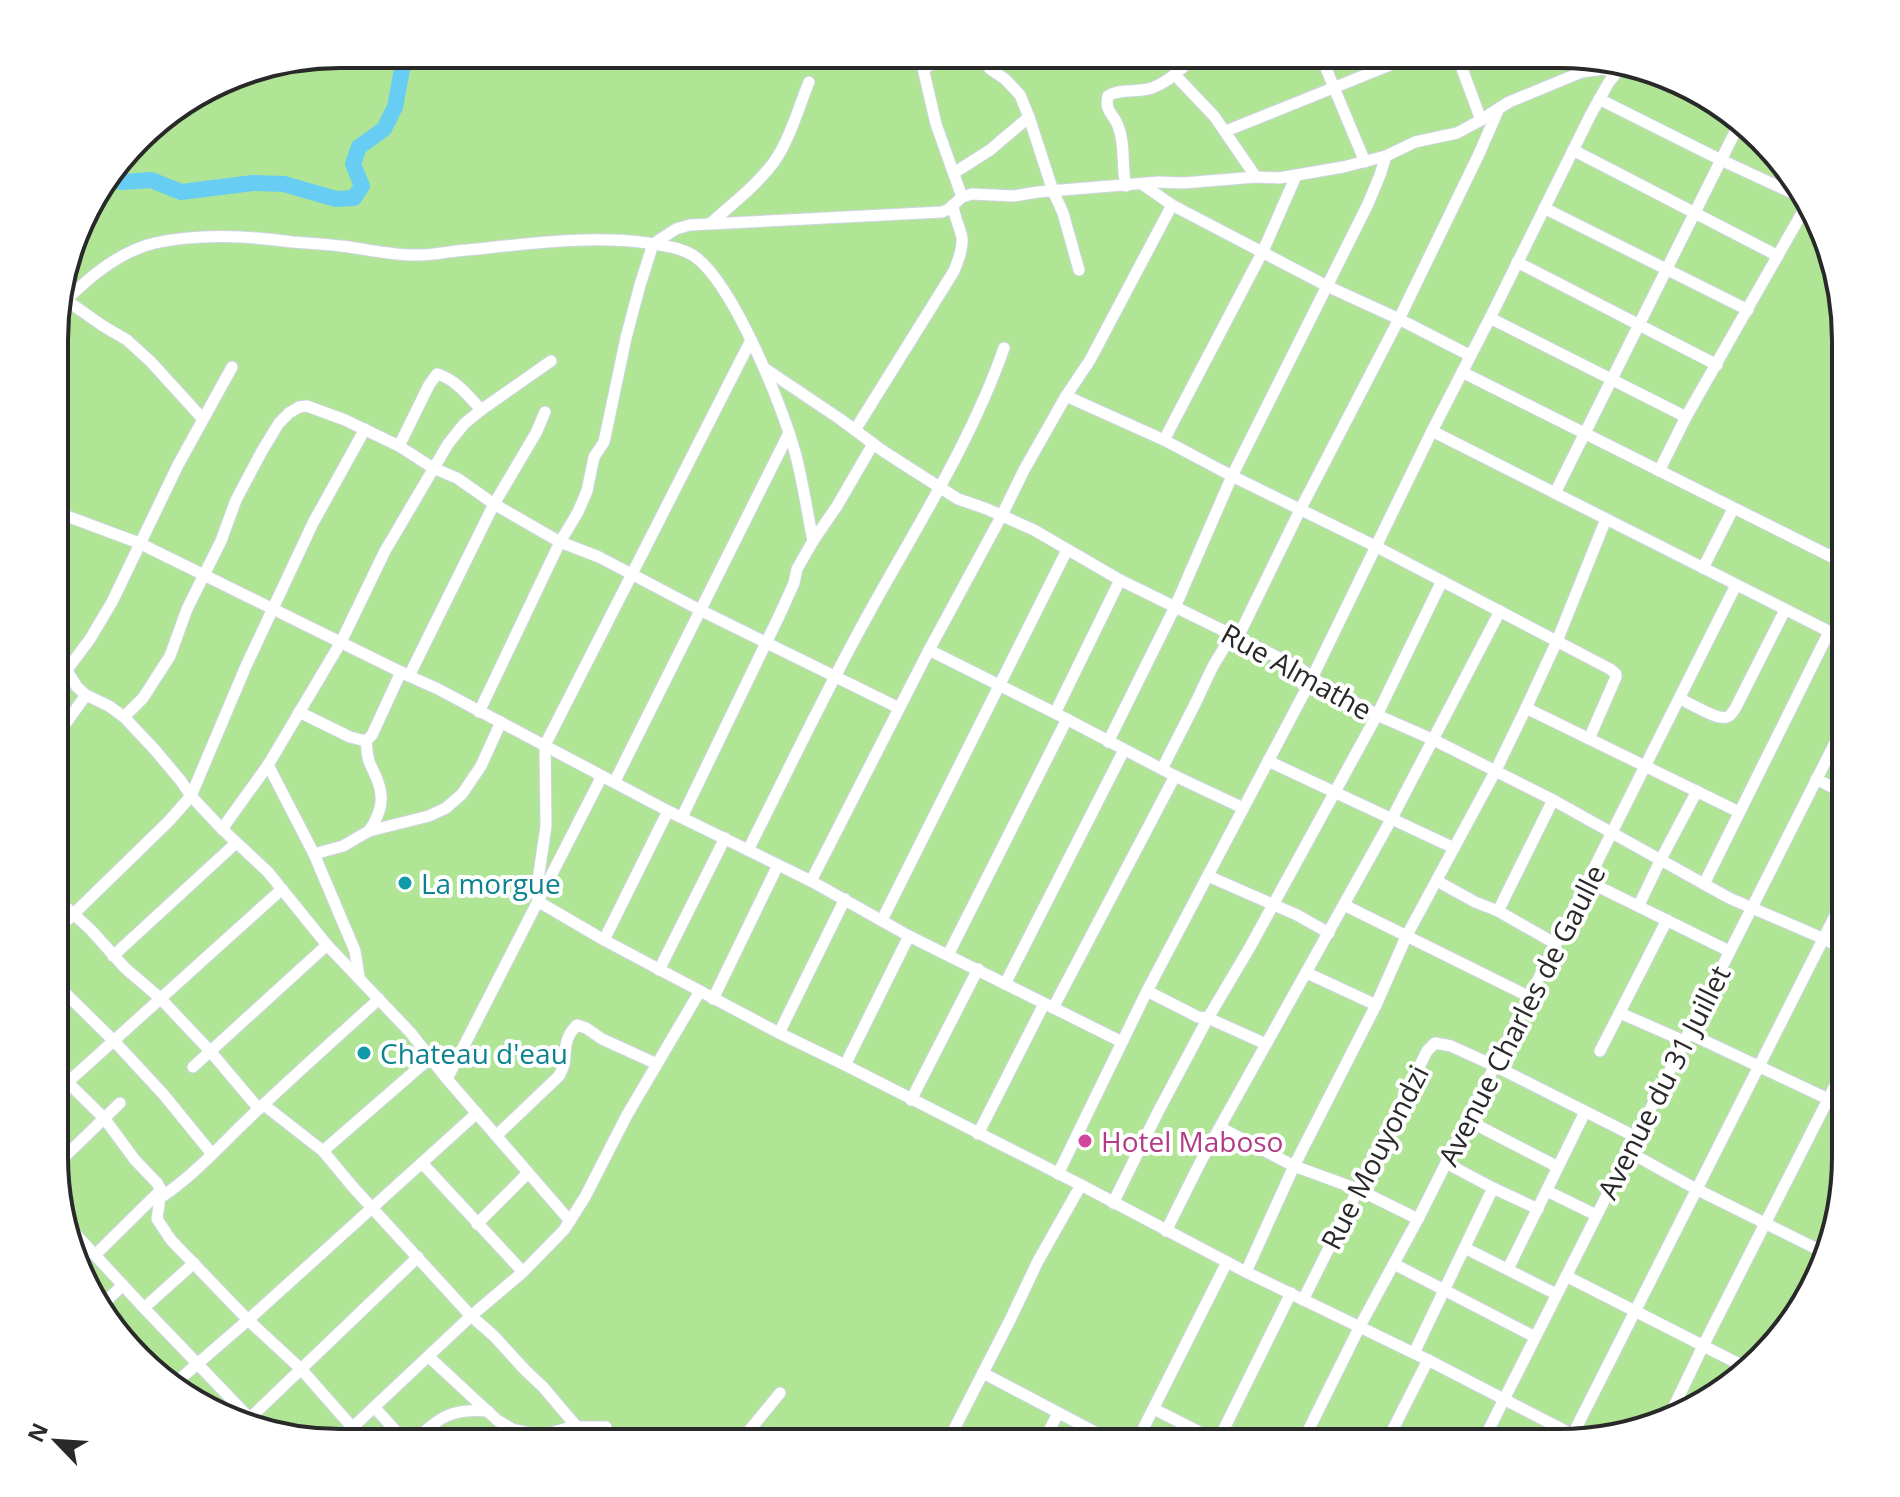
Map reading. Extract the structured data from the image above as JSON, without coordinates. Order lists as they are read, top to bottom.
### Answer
{
  "streets": {
    "street": [
      "Rue Almathe",
      "Avenue Charles de Gaulle",
      "Avenue du 31 Juillet",
      "Rue Mouyondzi"
    ]
  },
  "crossings": [
    ["Rue Almathe", "Avenue Charles de Gaulle"],
    ["Rue Almathe", "Avenue du 31 Juillet"],
    ["Avenue Charles de Gaulle", "Rue Mouyondzi"],
    ["Avenue du 31 Juillet", "Rue Mouyondzi"]
  ],
  "places": ["La morgue", "Chateau d'eau", "Hotel Maboso"],
  "north": "top left"
}
